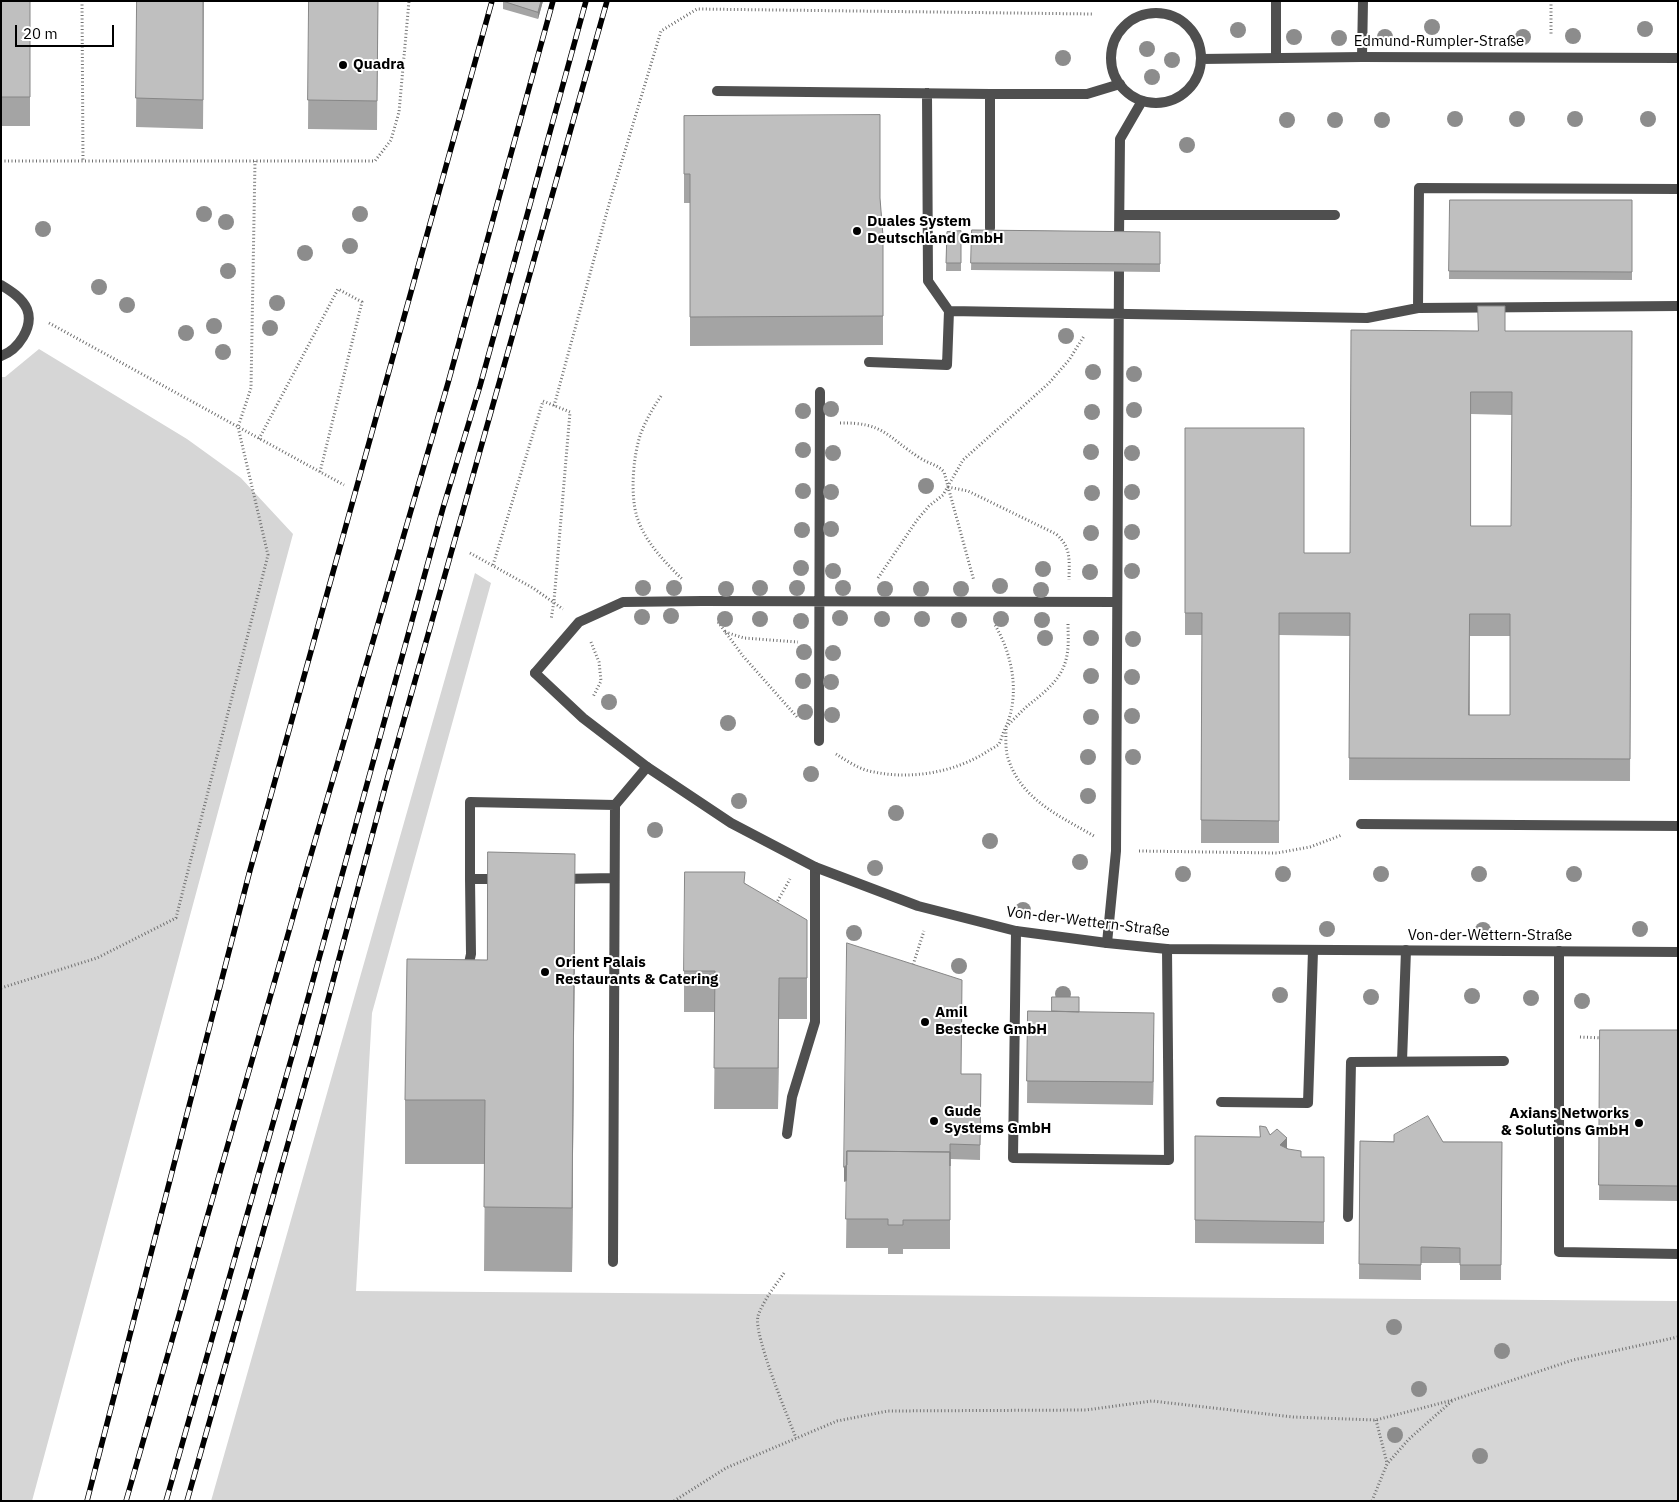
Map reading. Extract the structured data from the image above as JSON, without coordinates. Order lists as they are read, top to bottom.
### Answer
{
  "streets": {
    "street": ["Edmund-Rumpler-Straße", "Von-der-Wettern-Straße"]
  },
  "places": [
    "Quadra",
    "Duales System Deutschland GmbH",
    "Orient Palais Restaurants & Catering",
    "Amil Bestecke GmbH",
    "Gude Systems GmbH",
    "Axians Networks & Solutions GmbH"
  ],
  "scale_bar": "20 m"
}
